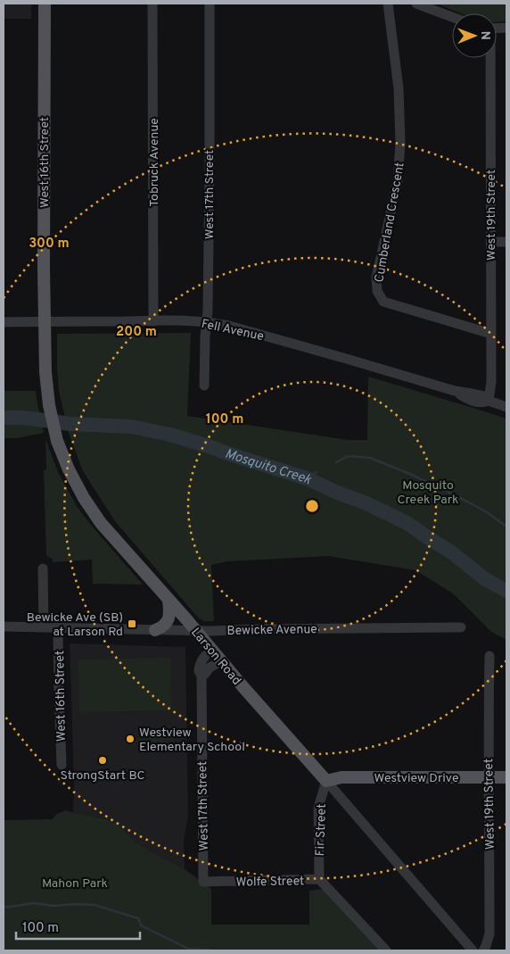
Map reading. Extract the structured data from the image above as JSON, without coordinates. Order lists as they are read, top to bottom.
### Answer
{
  "streets": {
    "main road": ["West 16th Street", "Larson Road", "Westview Drive"],
    "street": [
      "Tobruck Avenue",
      "West 17th Street",
      "West 19th Street",
      "Cumberland Crescent",
      "Fell Avenue",
      "Bewicke Avenue",
      "Fir Street",
      "Wolfe Street"
    ]
  },
  "crossings": [
    ["West 16th Street", "Fell Avenue"],
    ["West 16th Street", "Bewicke Avenue"],
    ["West 16th Street", "Larson Road"],
    ["Tobruck Avenue", "Fell Avenue"],
    ["West 17th Street", "Fell Avenue"],
    ["West 17th Street", "Larson Road"],
    ["West 17th Street", "Wolfe Street"],
    ["West 19th Street", "Cumberland Crescent"],
    ["West 19th Street", "Fell Avenue"],
    ["West 19th Street", "Westview Drive"],
    ["Fell Avenue", "Larson Road"],
    ["Bewicke Avenue", "Larson Road"],
    ["Larson Road", "Westview Drive"],
    ["Larson Road", "Fir Street"],
    ["Westview Drive", "Fir Street"],
    ["Fir Street", "Wolfe Street"]
  ],
  "water": ["Mosquito Creek"],
  "parks": ["Mosquito Creek Park", "Mahon Park"],
  "places": {
    "transit": ["Bewicke Ave (SB) at Larson Rd"],
    "other": ["Westview Elementary School", "StrongStart BC"]
  },
  "scale_bar": "100 m",
  "north": "right",
  "rings": ["300 m", "200 m", "100 m"]
}
